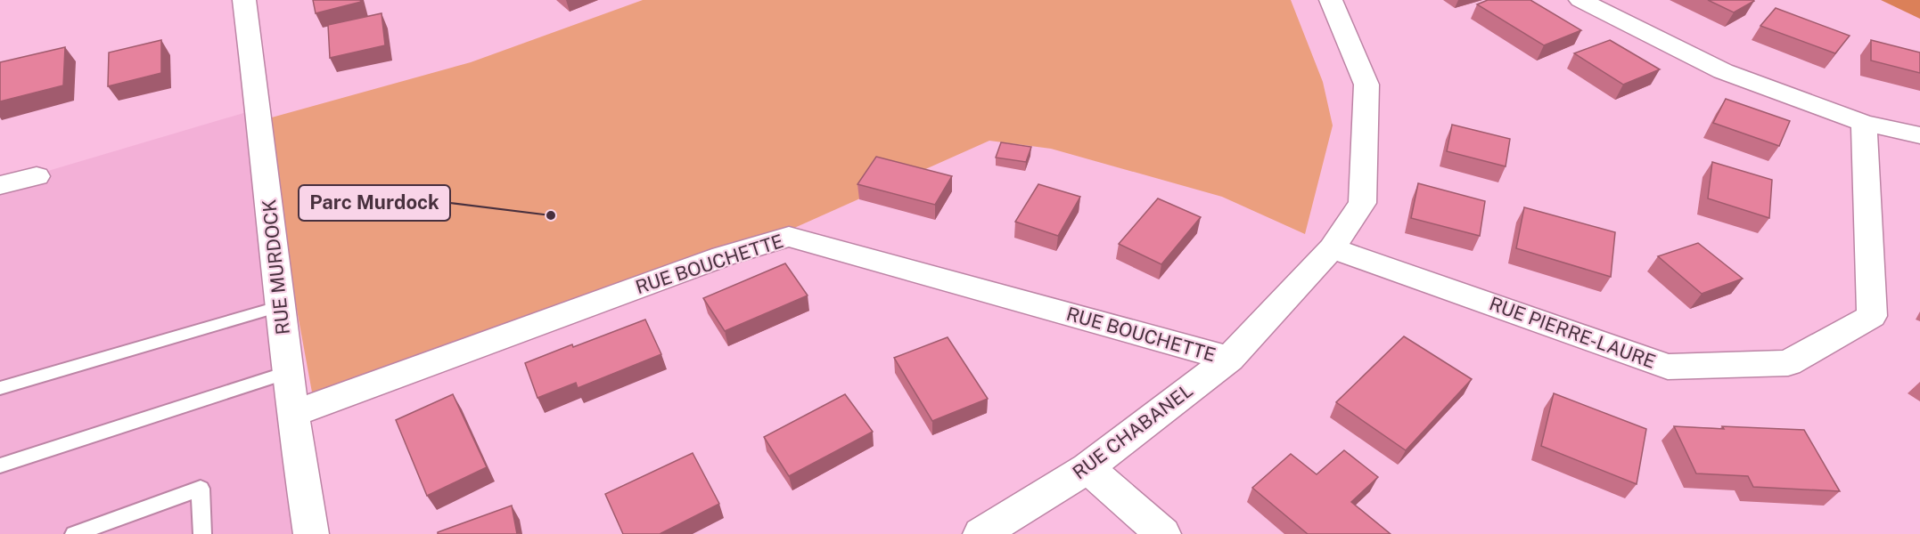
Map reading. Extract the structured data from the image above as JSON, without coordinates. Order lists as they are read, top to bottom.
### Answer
{
  "streets": {
    "street": [
      "RUE BOUCHETTE",
      "RUE MURDOCK",
      "RUE PIERRE-LAURE",
      "RUE CHABANEL"
    ]
  },
  "crossings": [
    ["RUE BOUCHETTE", "RUE MURDOCK"],
    ["RUE BOUCHETTE", "RUE CHABANEL"],
    ["RUE PIERRE-LAURE", "RUE CHABANEL"]
  ],
  "places": ["Parc Murdock"]
}
